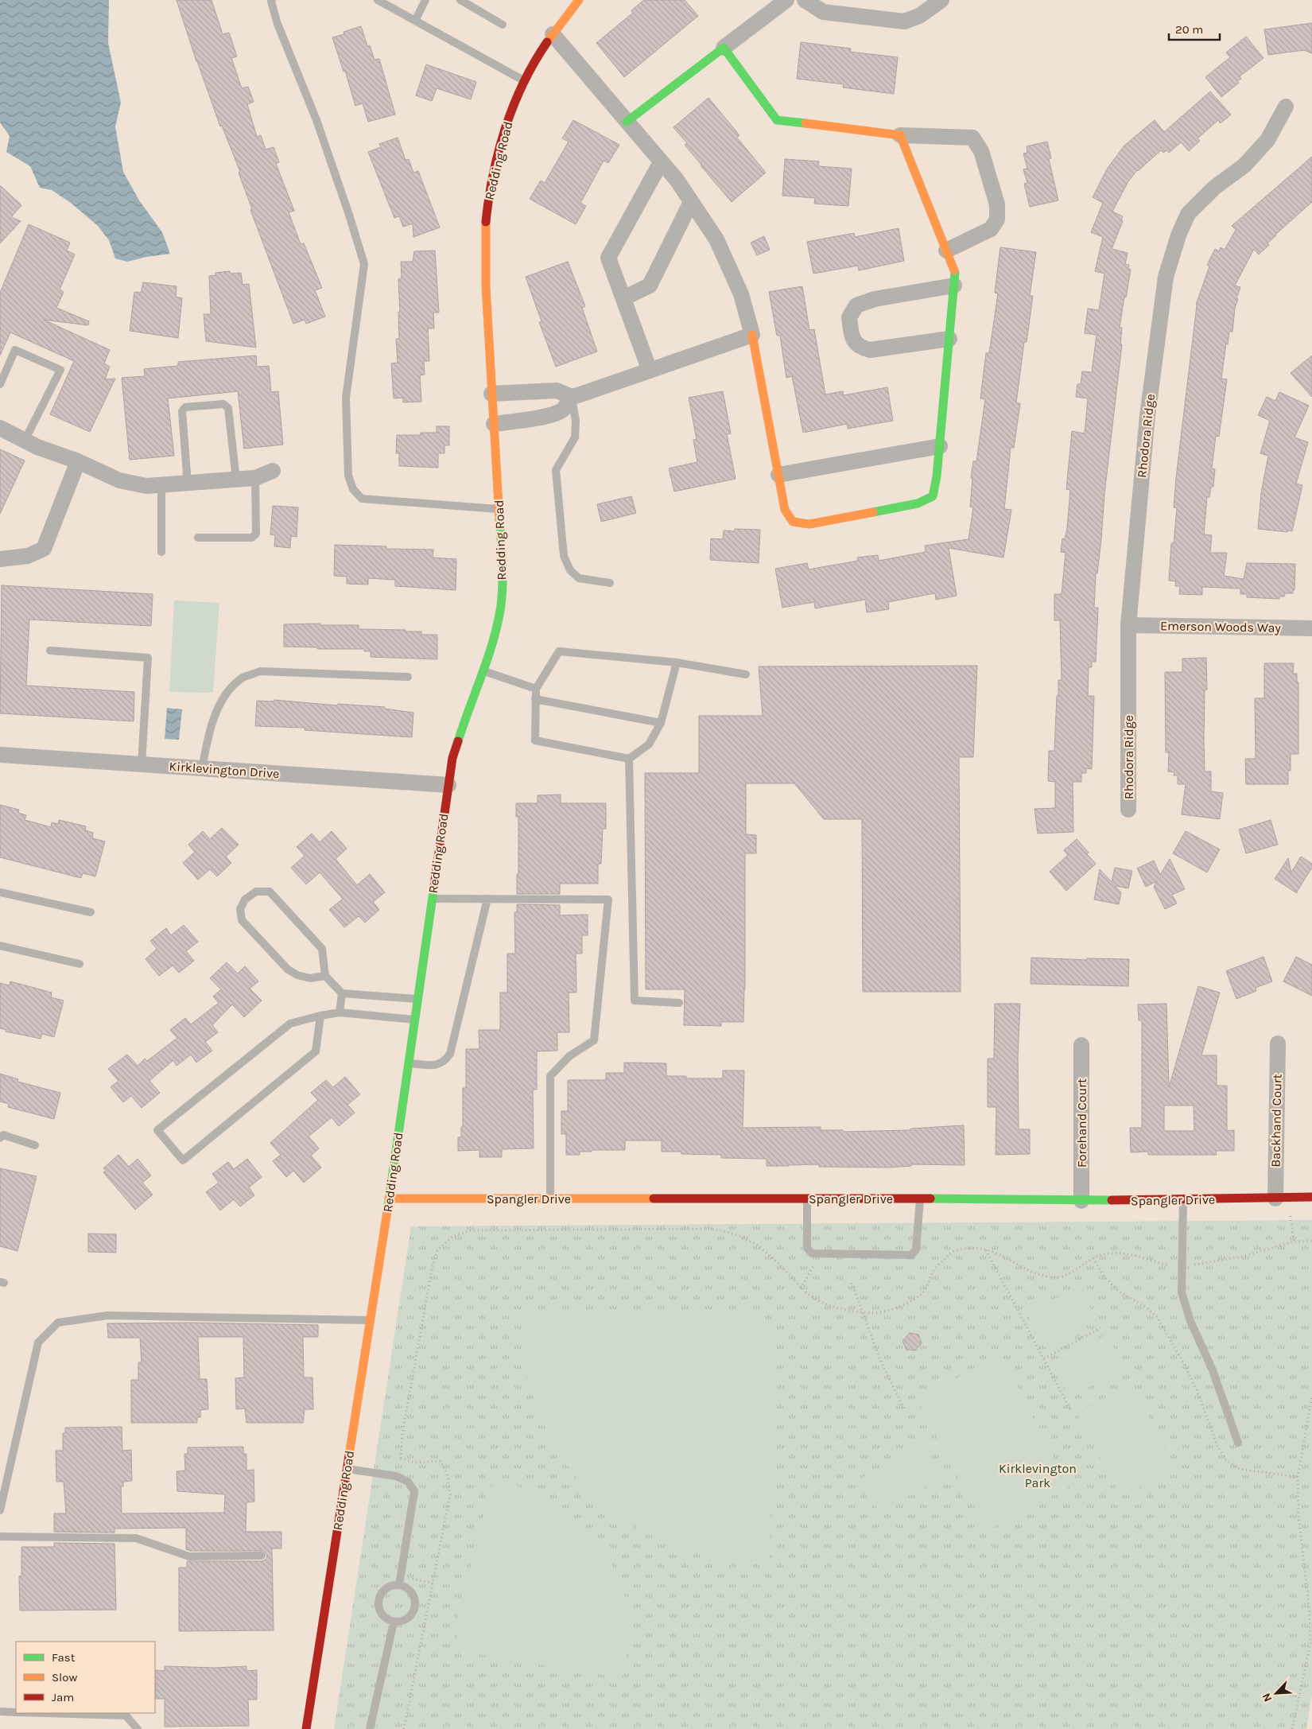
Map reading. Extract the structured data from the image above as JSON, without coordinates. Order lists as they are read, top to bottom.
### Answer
{
  "streets": {
    "street": [
      "Redding Road",
      "Rhodora Ridge",
      "Emerson Woods Way",
      "Kirklevington Drive",
      "Backhand Court",
      "Forehand Court",
      "Spangler Drive"
    ]
  },
  "crossings": [
    ["Redding Road", "Kirklevington Drive"],
    ["Redding Road", "Spangler Drive"],
    ["Rhodora Ridge", "Emerson Woods Way"],
    ["Backhand Court", "Spangler Drive"],
    ["Forehand Court", "Spangler Drive"]
  ],
  "parks": ["Kirklevington Park"],
  "legend": ["Fast", "Slow", "Jam"],
  "scale_bar": "20 m",
  "north": "bottom left"
}
